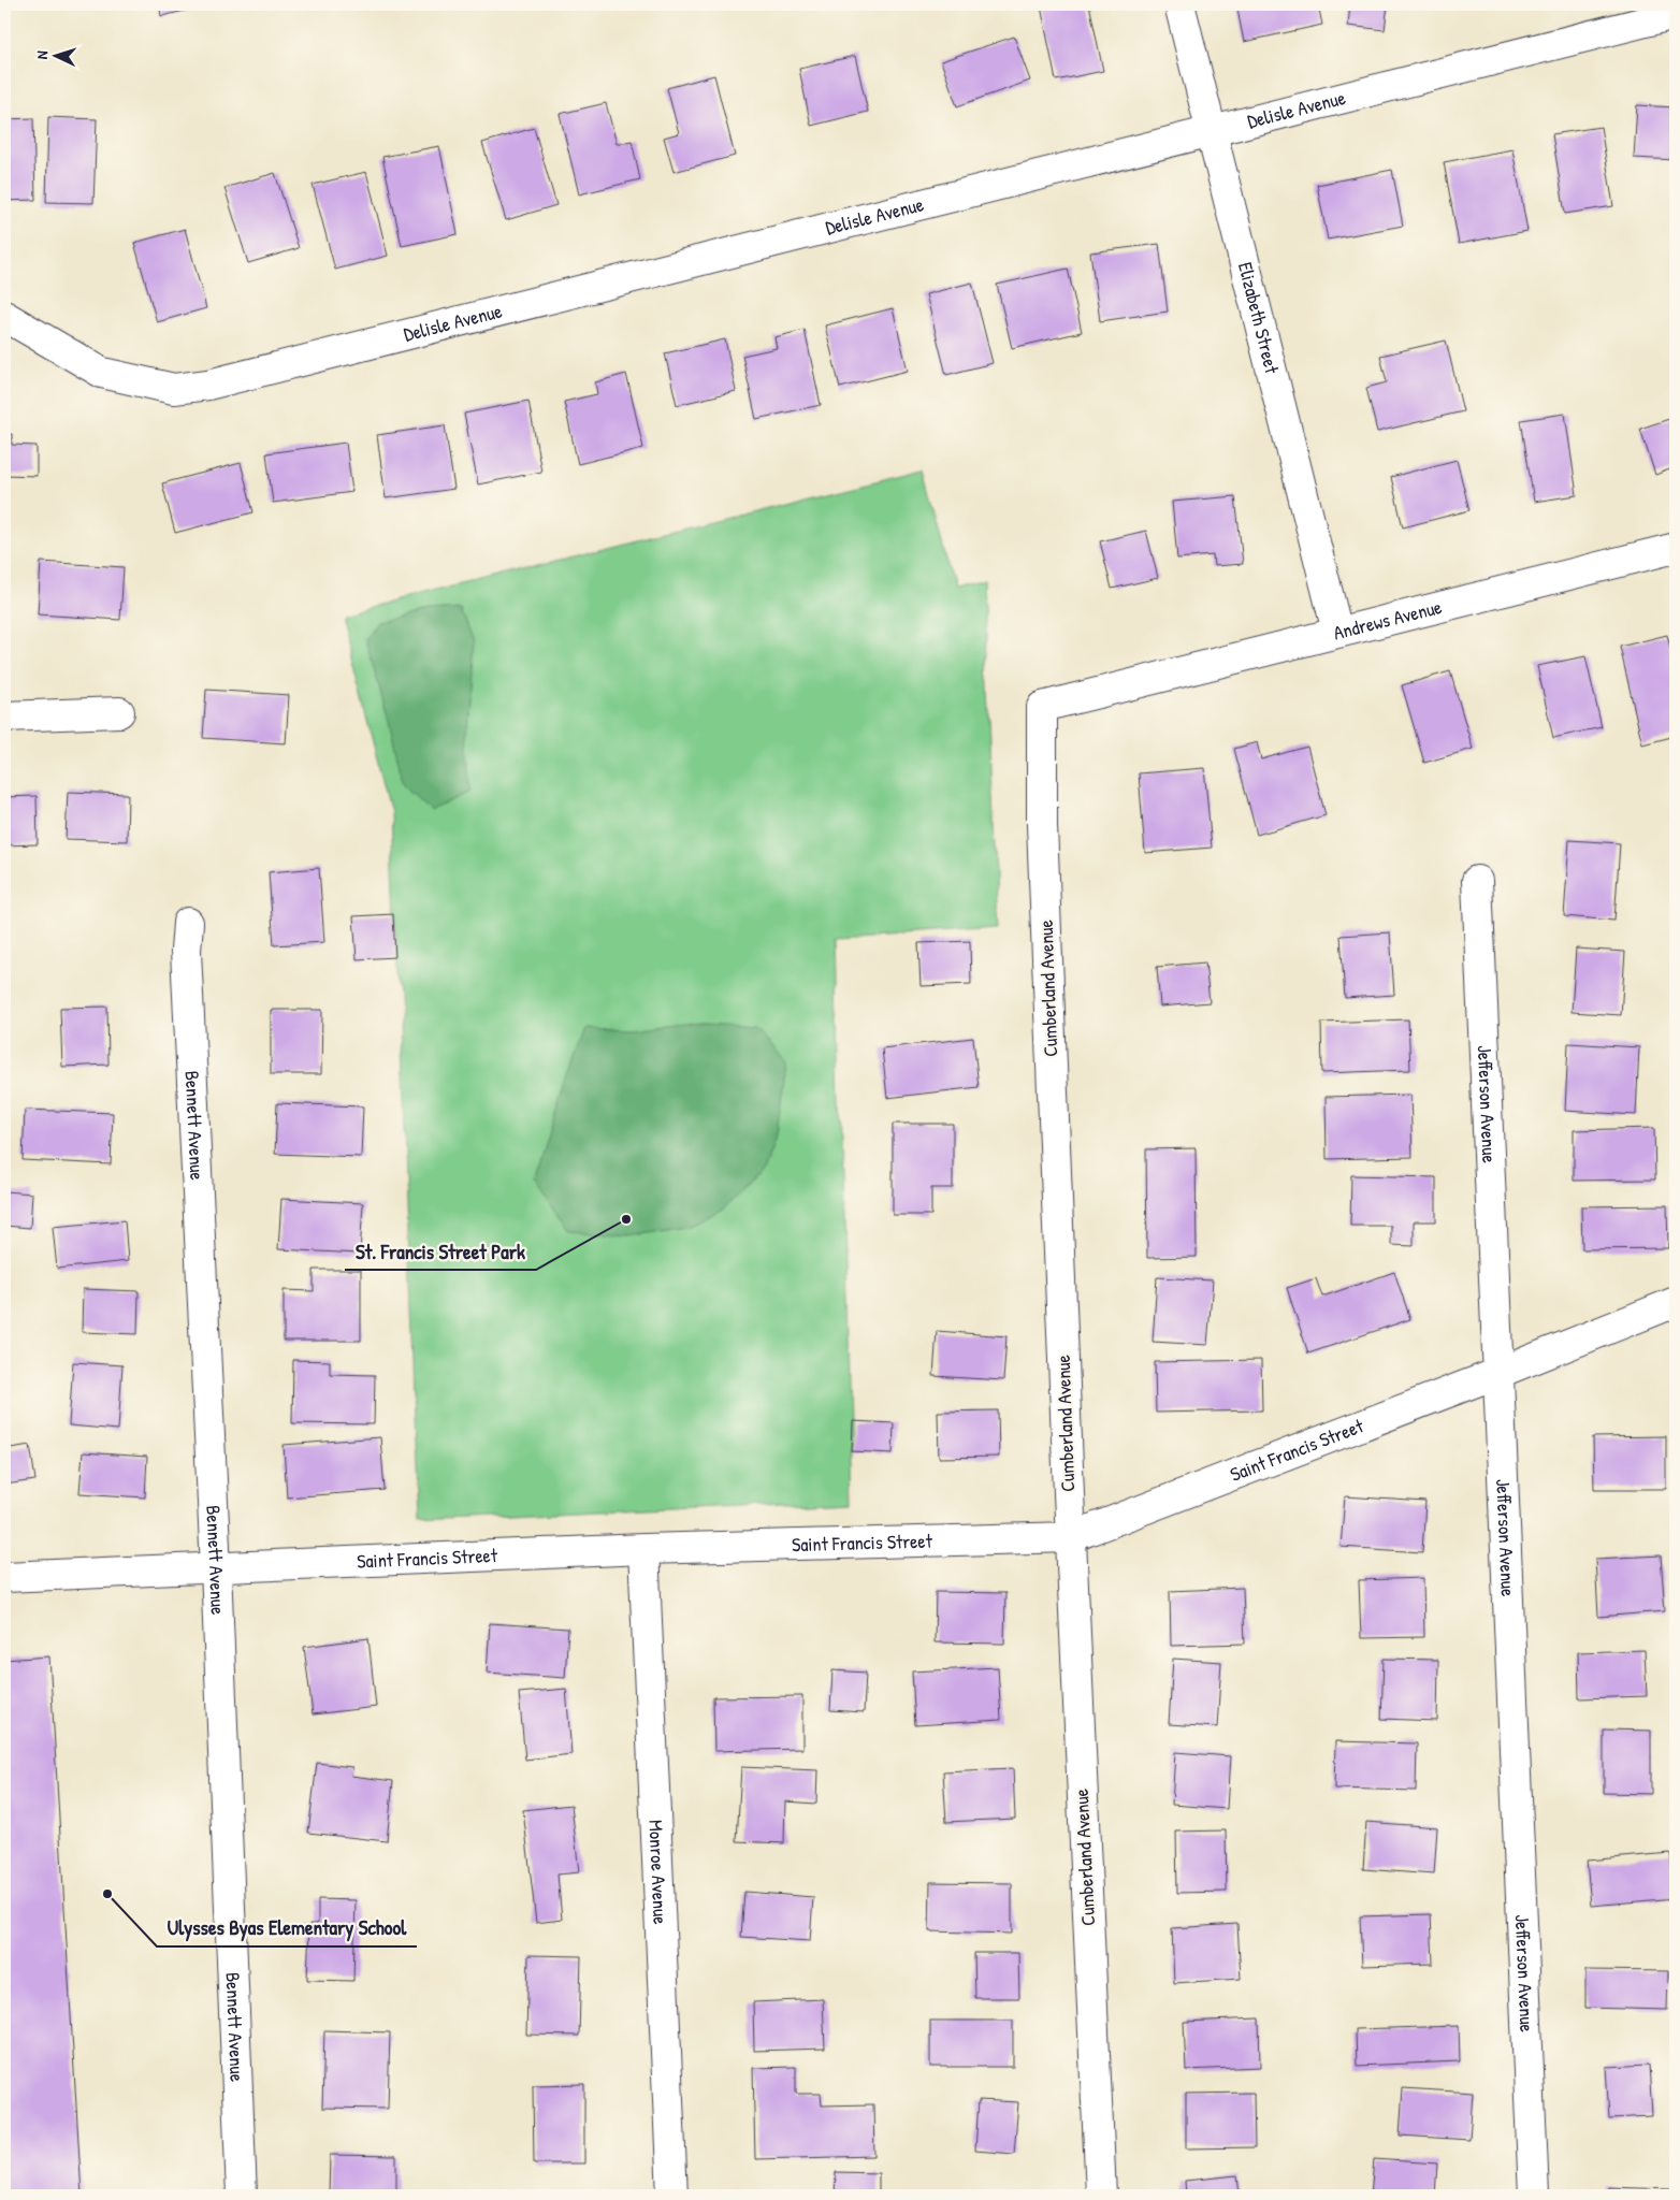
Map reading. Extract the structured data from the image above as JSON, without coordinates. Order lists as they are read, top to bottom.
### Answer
{
  "streets": {
    "street": [
      "Delisle Avenue",
      "Elizabeth Street",
      "Andrews Avenue",
      "Cumberland Avenue",
      "Jefferson Avenue",
      "Bennett Avenue",
      "Saint Francis Street",
      "Monroe Avenue"
    ]
  },
  "crossings": [
    ["Delisle Avenue", "Elizabeth Street"],
    ["Elizabeth Street", "Andrews Avenue"],
    ["Andrews Avenue", "Cumberland Avenue"],
    ["Cumberland Avenue", "Saint Francis Street"],
    ["Jefferson Avenue", "Saint Francis Street"],
    ["Bennett Avenue", "Saint Francis Street"],
    ["Saint Francis Street", "Monroe Avenue"]
  ],
  "places": ["St. Francis Street Park", "Ulysses Byas Elementary School"],
  "north": "left"
}
